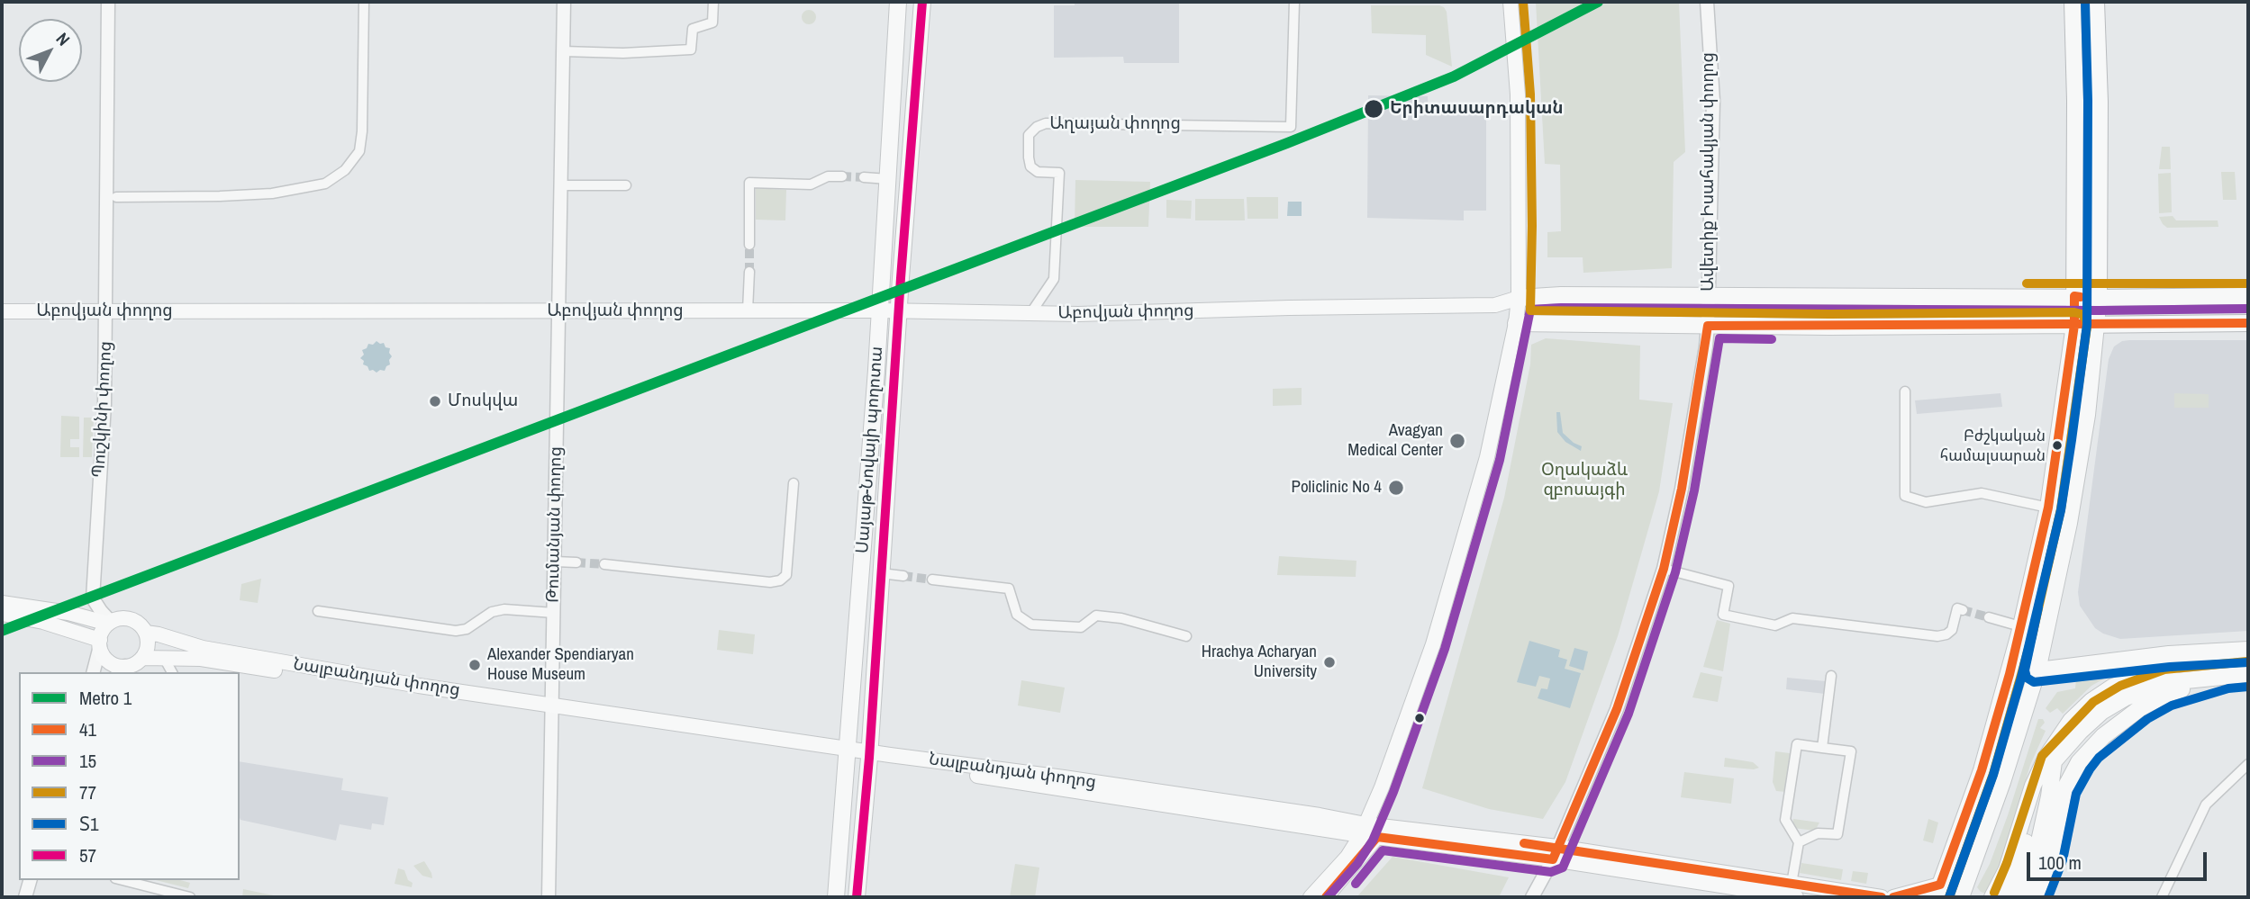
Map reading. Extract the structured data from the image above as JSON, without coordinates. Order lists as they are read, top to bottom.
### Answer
{
  "streets": {
    "main road": ["Աբովյան փողոց", "Սայաթ-Նովայի պողոտա", "Նալբանդյան փողոց"],
    "street": [
      "Աղայան փողոց",
      "Ավետիք Իսահակյան փողոց",
      "Պուշկինի փողոց",
      "Թումանյան փողոց"
    ]
  },
  "crossings": [
    ["Աղայան փողոց", "Աբովյան փողոց"],
    ["Ավետիք Իսահակյան փողոց", "Աբովյան փողոց"],
    ["Ավետիք Իսահակյան փողոց", "Նալբանդյան փողոց"],
    ["Աբովյան փողոց", "Պուշկինի փողոց"],
    ["Աբովյան փողոց", "Սայաթ-Նովայի պողոտա"],
    ["Աբովյան փողոց", "Թումանյան փողոց"],
    ["Պուշկինի փողոց", "Նալբանդյան փողոց"],
    ["Սայաթ-Նովայի պողոտա", "Նալբանդյան փողոց"],
    ["Թումանյան փողոց", "Նալբանդյան փողոց"]
  ],
  "parks": ["Օղակաձև զբոսայգի"],
  "places": [
    "Երիտասարդական",
    "Մոսկվա",
    "Avagyan Medical Center",
    "Բժշկական համալսարան",
    "Policlinic No 4",
    "Hrachya Acharyan University",
    "Alexander Spendiaryan House Museum"
  ],
  "lines": [
    "metro line 1",
    "transit line 77",
    "transit line Տ1",
    "transit line 57",
    "transit line 41",
    "transit line 15"
  ],
  "legend": [
    "Metro 1",
    "41",
    "15",
    "77",
    "Տ1",
    "57"
  ],
  "scale_bar": "100 m",
  "north": "top right"
}
